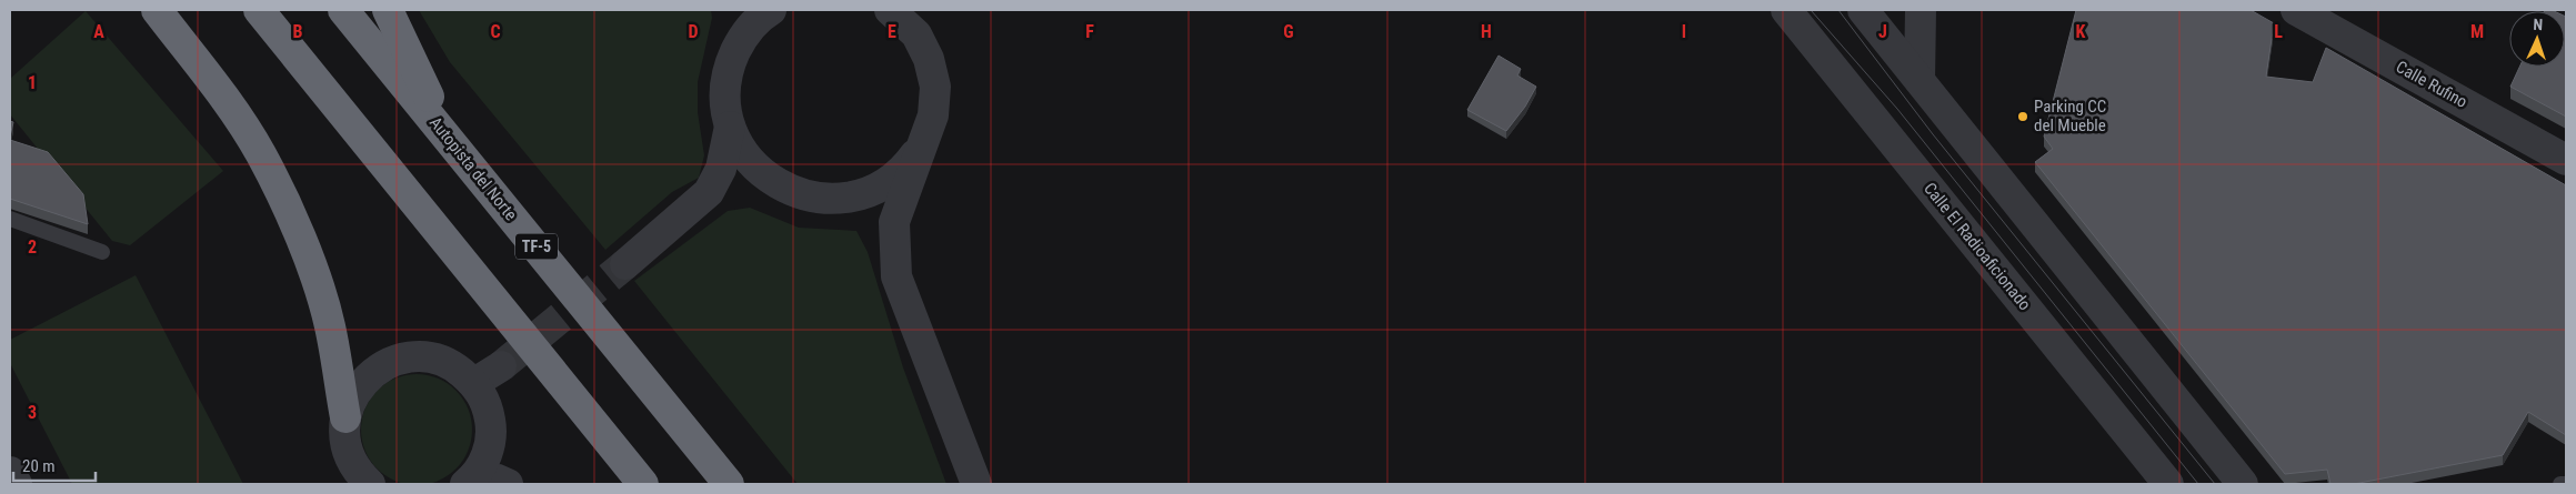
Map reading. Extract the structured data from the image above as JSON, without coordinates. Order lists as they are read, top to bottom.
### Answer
{
  "streets": {
    "highway": ["Autopista del Norte", "TF-5"],
    "street": ["Calle Rufino", "Calle El Radioaficionado"]
  },
  "places": ["Parking CC del Mueble"],
  "scale_bar": "20 m",
  "north": "top",
  "grid": {
    "columns": [
      "A",
      "B",
      "C",
      "D",
      "E",
      "F",
      "G",
      "H",
      "I",
      "J",
      "K",
      "L",
      "M"
    ],
    "rows": ["1", "2", "3"]
  }
}
